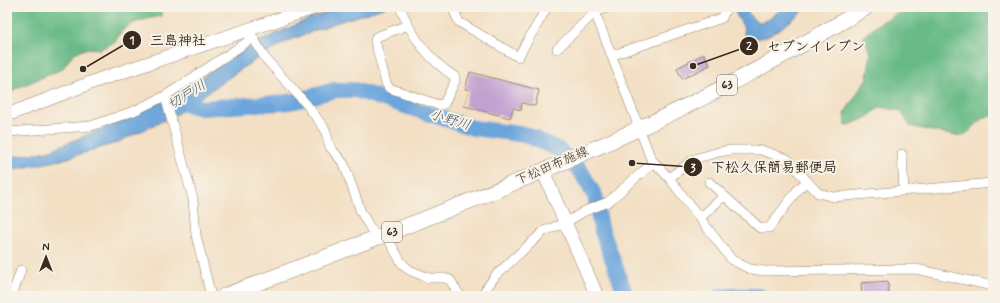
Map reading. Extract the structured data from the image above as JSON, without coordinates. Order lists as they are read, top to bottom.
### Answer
{
  "streets": {
    "main road": ["63", "下松田布施線"]
  },
  "water": ["切戸川", "小野川"],
  "places": ["セブンイレブン", "三島神社", "下松久保簡易郵便局"],
  "north": "top"
}
